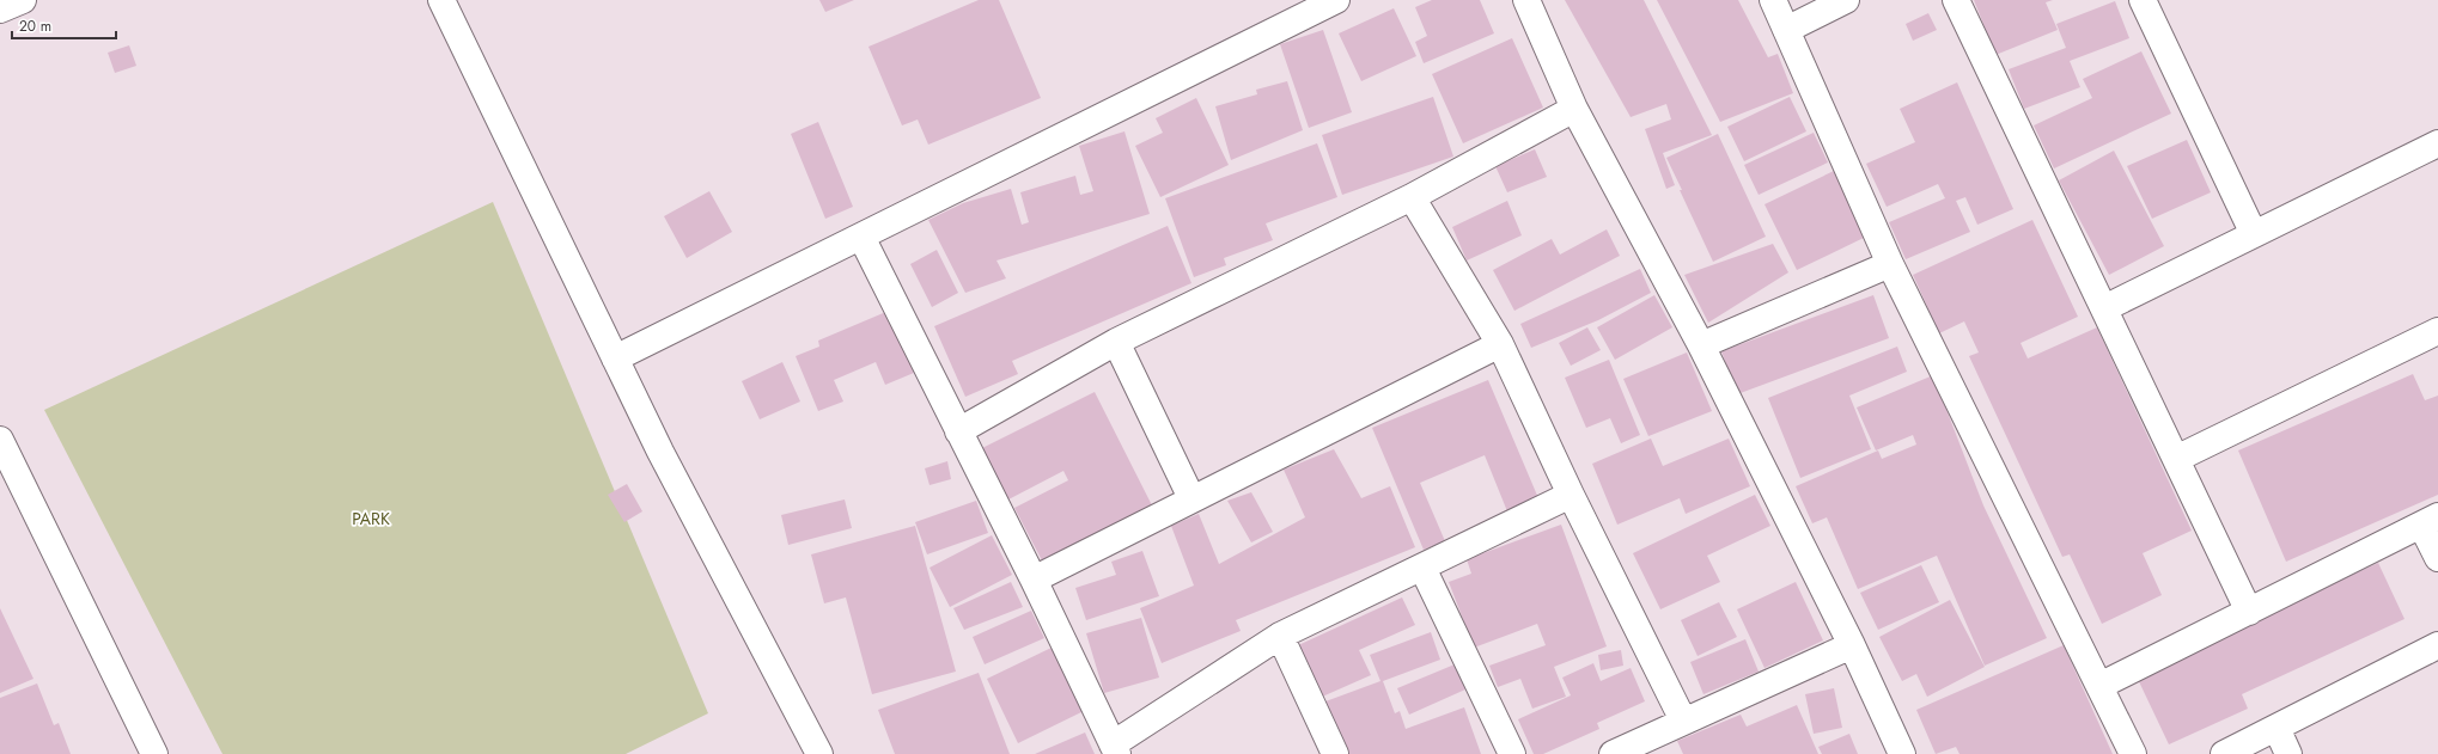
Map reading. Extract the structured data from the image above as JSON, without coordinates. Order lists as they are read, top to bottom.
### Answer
{
  "parks": ["PARK"],
  "scale_bar": "20 m"
}
